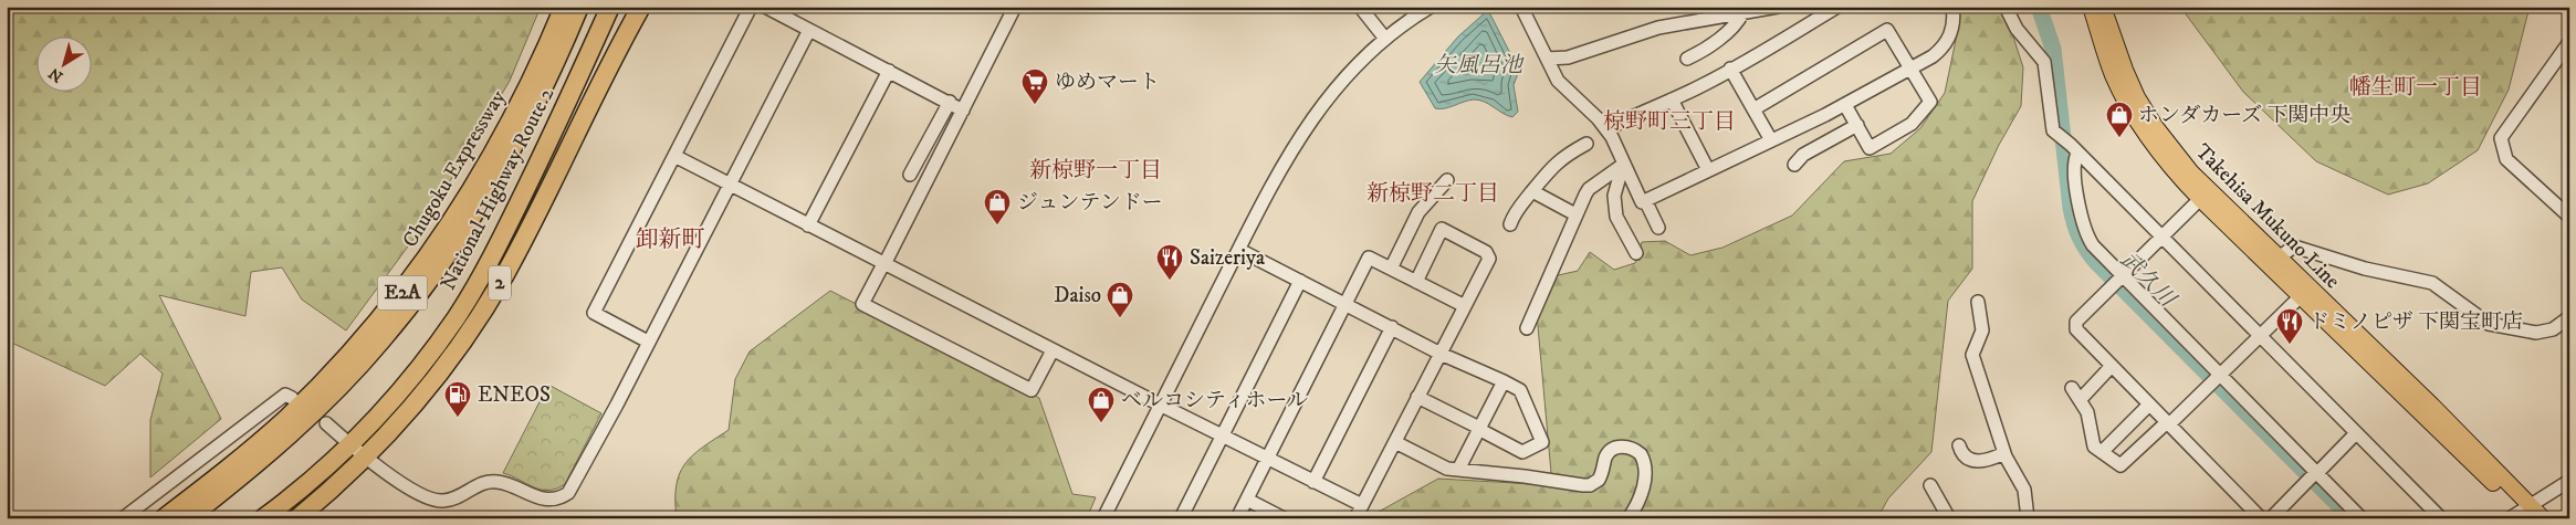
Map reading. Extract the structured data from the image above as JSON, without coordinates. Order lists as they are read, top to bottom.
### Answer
{
  "streets": {
    "highway": [
      "Chugoku Expressway",
      "National Highway Route 2",
      "2",
      "E2A"
    ],
    "main road": ["Takehisa Mukuno Line"]
  },
  "districts": [
    "幡生町一丁目",
    "椋野町三丁目",
    "新椋野一丁目",
    "新椋野二丁目",
    "卸新町"
  ],
  "water": ["矢風呂池", "武久川"],
  "places": {
    "supermarket": ["ゆめマート"],
    "shop": [
      "ホンダカーズ 下関中央",
      "ジュンテンドー",
      "Daiso",
      "ベルコシティホール"
    ],
    "restaurant": ["Saizeriya", "ドミノピザ 下関宝町店"],
    "fuel station": ["ENEOS"]
  },
  "north": "bottom left"
}
